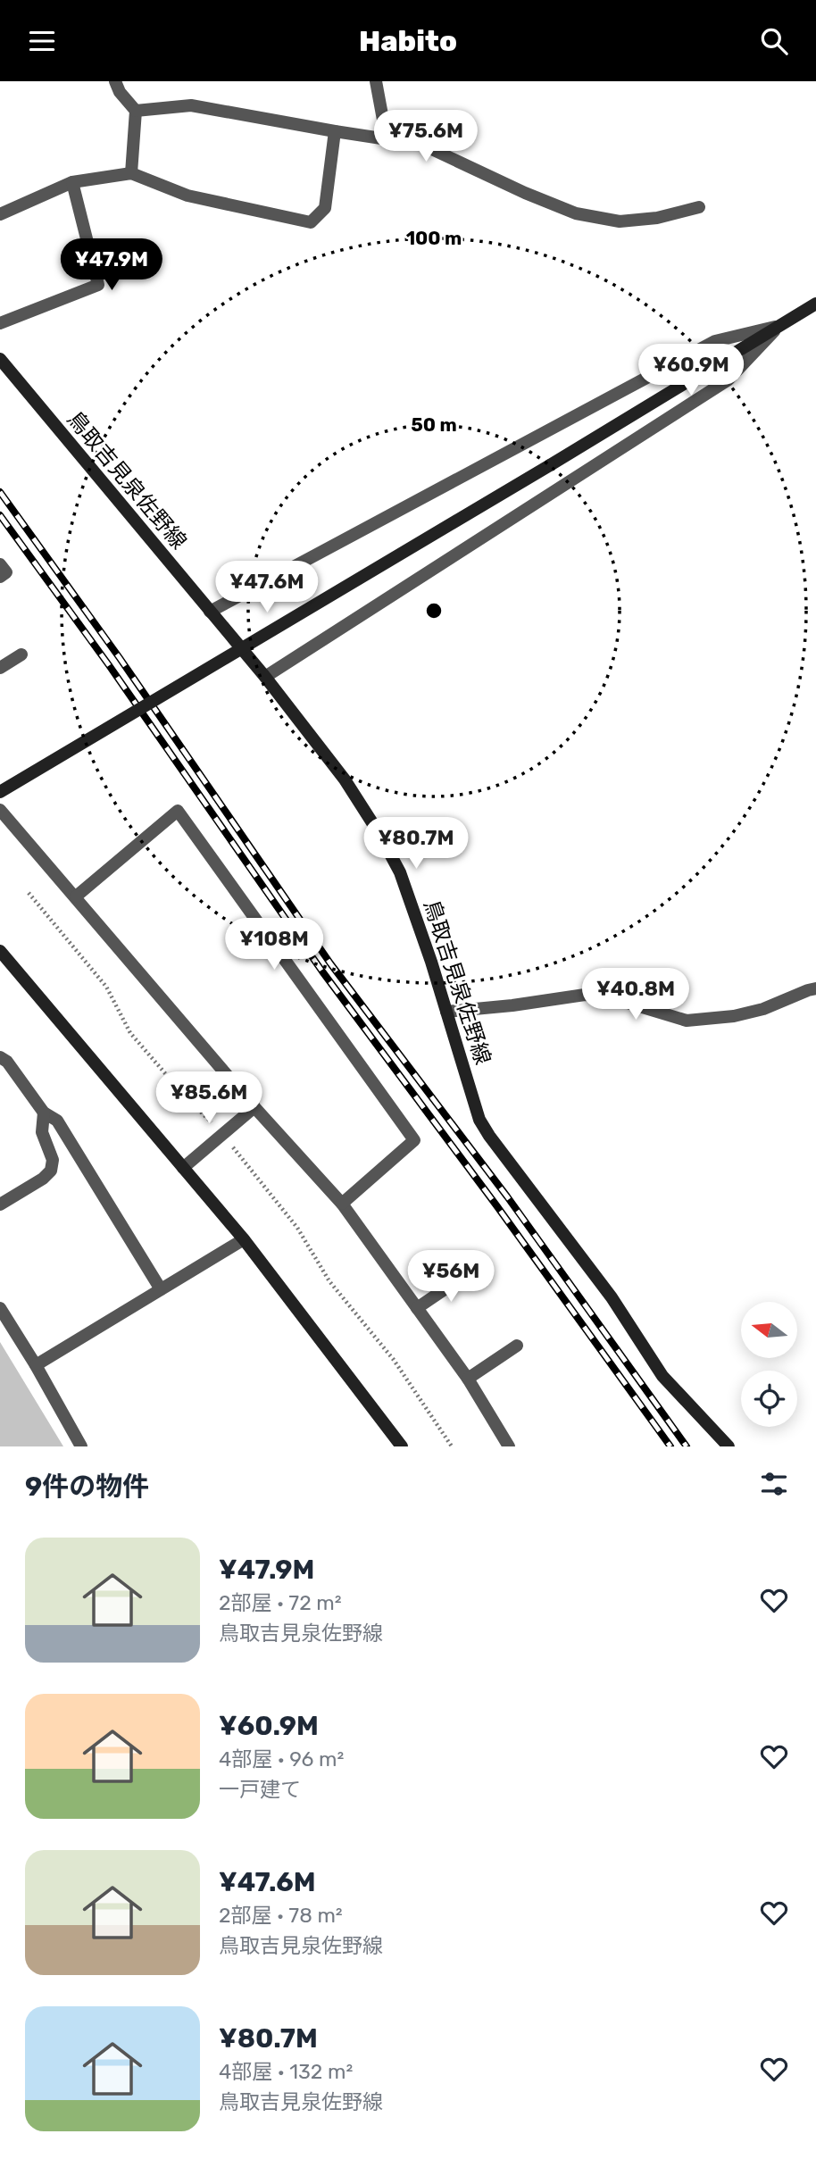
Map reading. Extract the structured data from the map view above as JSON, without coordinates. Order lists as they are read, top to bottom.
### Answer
{
  "streets": {
    "street": ["鳥取吉見泉佐野線"]
  },
  "north": "left",
  "page": {
    "header": "Habito",
    "price": [
      "¥75.6M",
      "¥47.9M",
      "¥60.9M",
      "¥47.6M",
      "¥80.7M",
      "¥108M",
      "¥40.8M",
      "¥85.6M",
      "¥56M"
    ],
    "heading": "9件の物件",
    "list": [
      {
        "name": "¥47.9M",
        "note": "2部屋 · 72 m² · 鳥取吉見泉佐野線"
      },
      {
        "name": "¥60.9M",
        "note": "4部屋 · 96 m² · 一戸建て"
      },
      {
        "name": "¥47.6M",
        "note": "2部屋 · 78 m² · 鳥取吉見泉佐野線"
      },
      {
        "name": "¥80.7M",
        "note": "4部屋 · 132 m² · 鳥取吉見泉佐野線"
      }
    ]
  },
  "rings": ["100 m", "50 m"]
}
